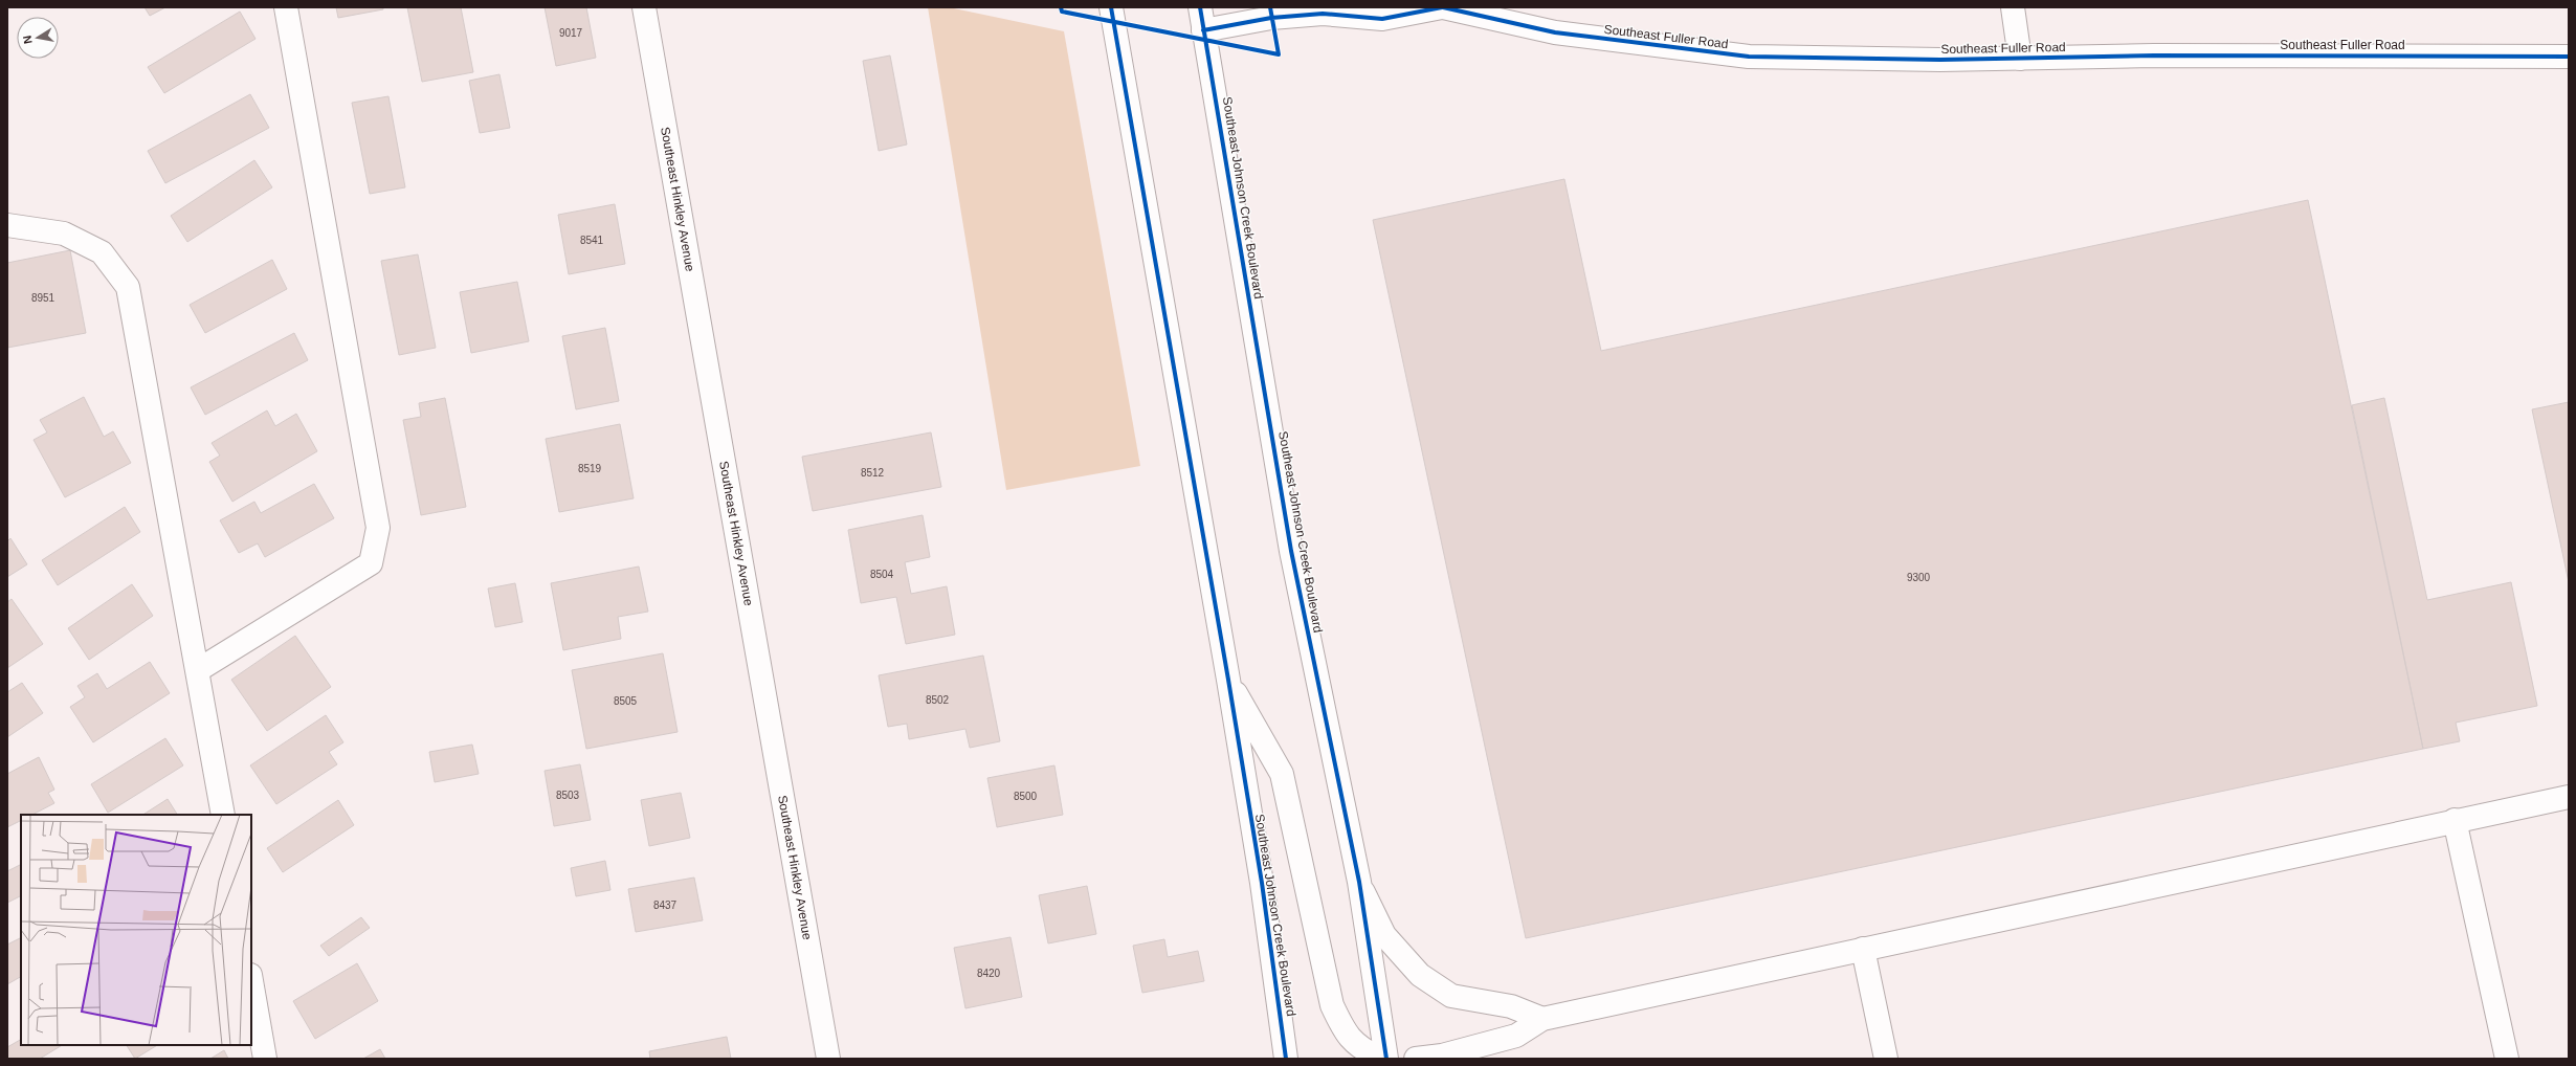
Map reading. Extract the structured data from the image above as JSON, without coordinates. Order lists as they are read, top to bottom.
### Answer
{
  "streets": {
    "main road": ["Southeast Fuller Road", "Southeast Johnson Creek Boulevard", "Southeast Hinkley Avenue"]
  },
  "crossings": [
    ["Southeast Fuller Road", "Southeast Johnson Creek Boulevard"]
  ],
  "house_numbers": [
    "9017",
    "8541",
    "8951",
    "8519",
    "8512",
    "8504",
    "9300",
    "8502",
    "8505",
    "8503",
    "8500",
    "8437",
    "8420"
  ],
  "north": "left"
}
